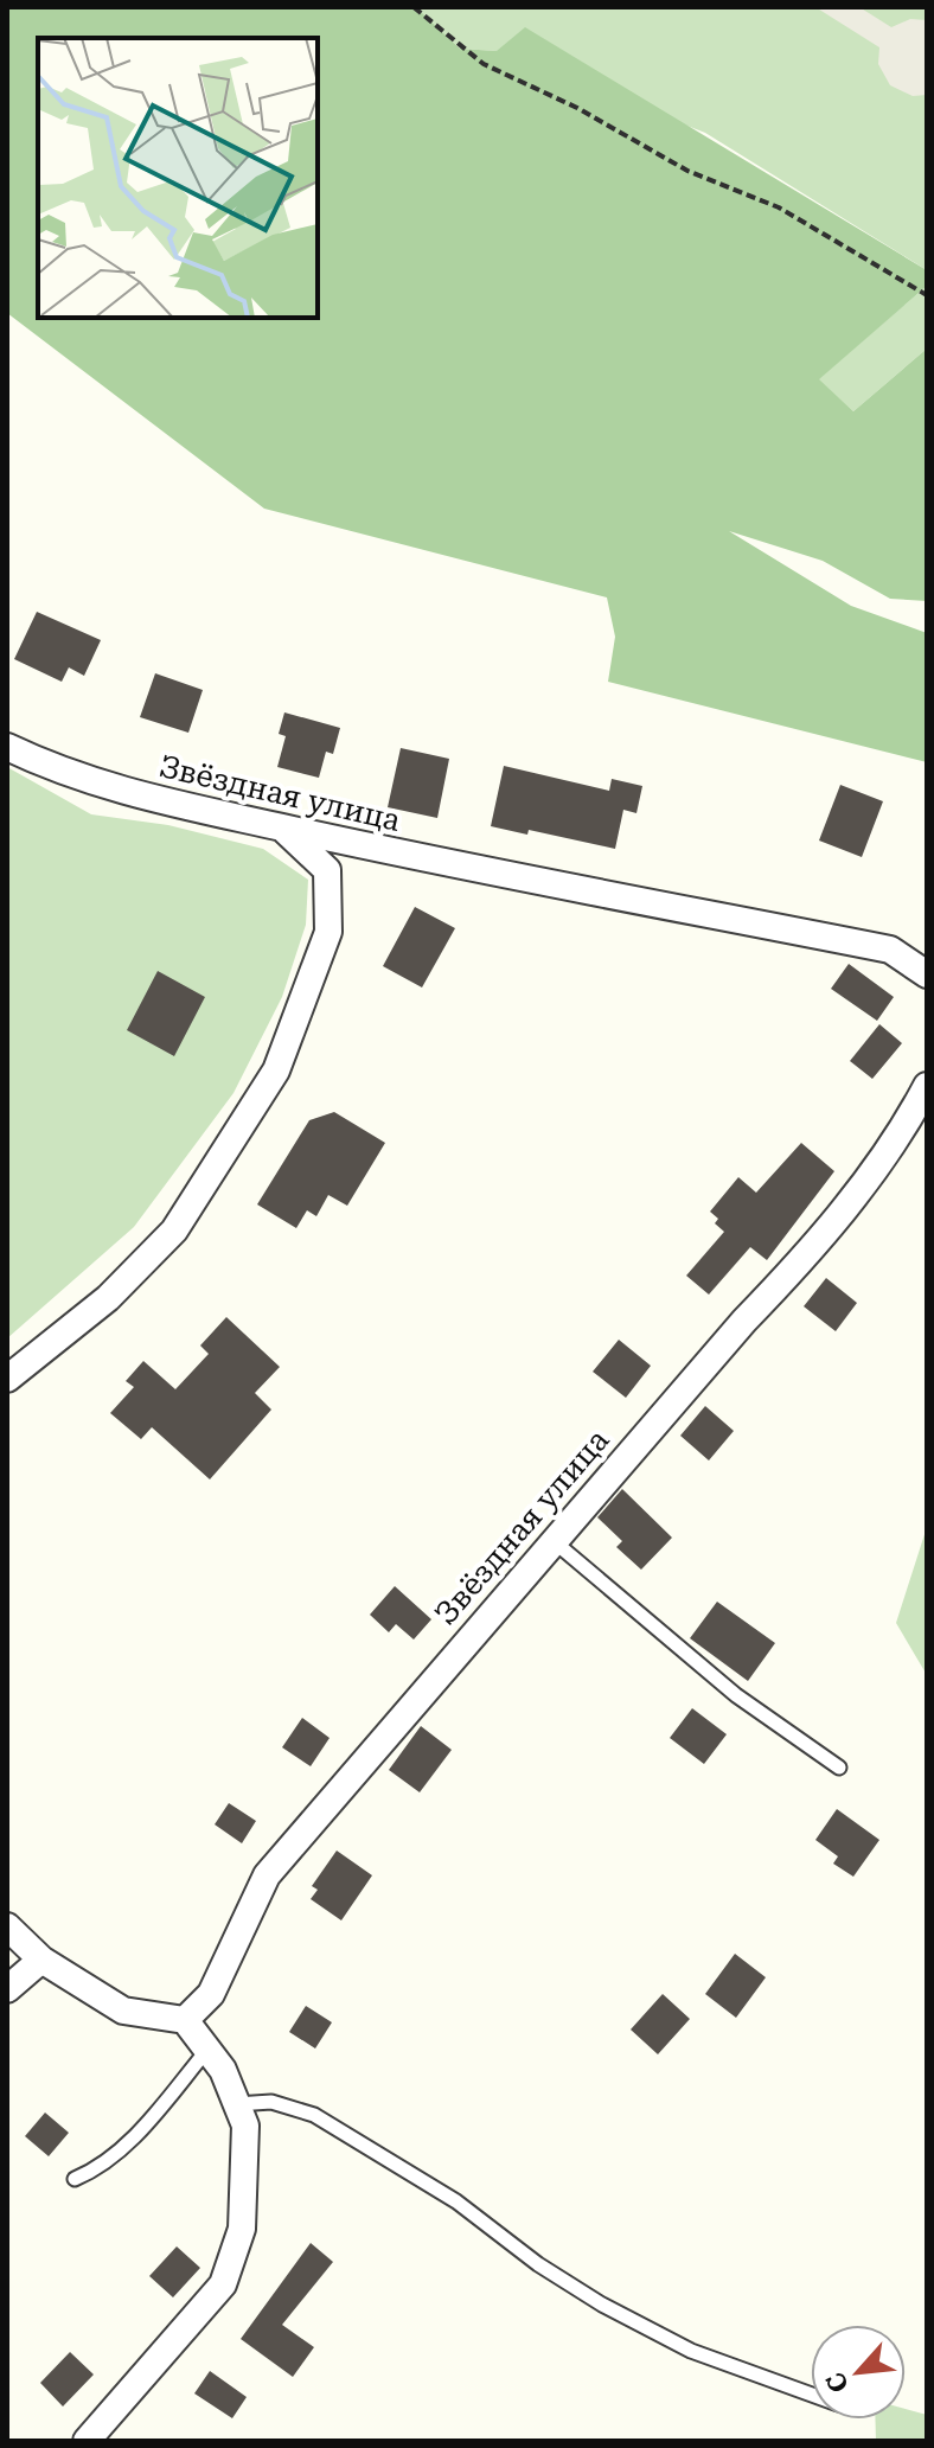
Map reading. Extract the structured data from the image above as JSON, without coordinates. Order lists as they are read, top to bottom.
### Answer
{
  "streets": {
    "street": ["Звёздная улица"]
  },
  "north": "bottom left"
}
